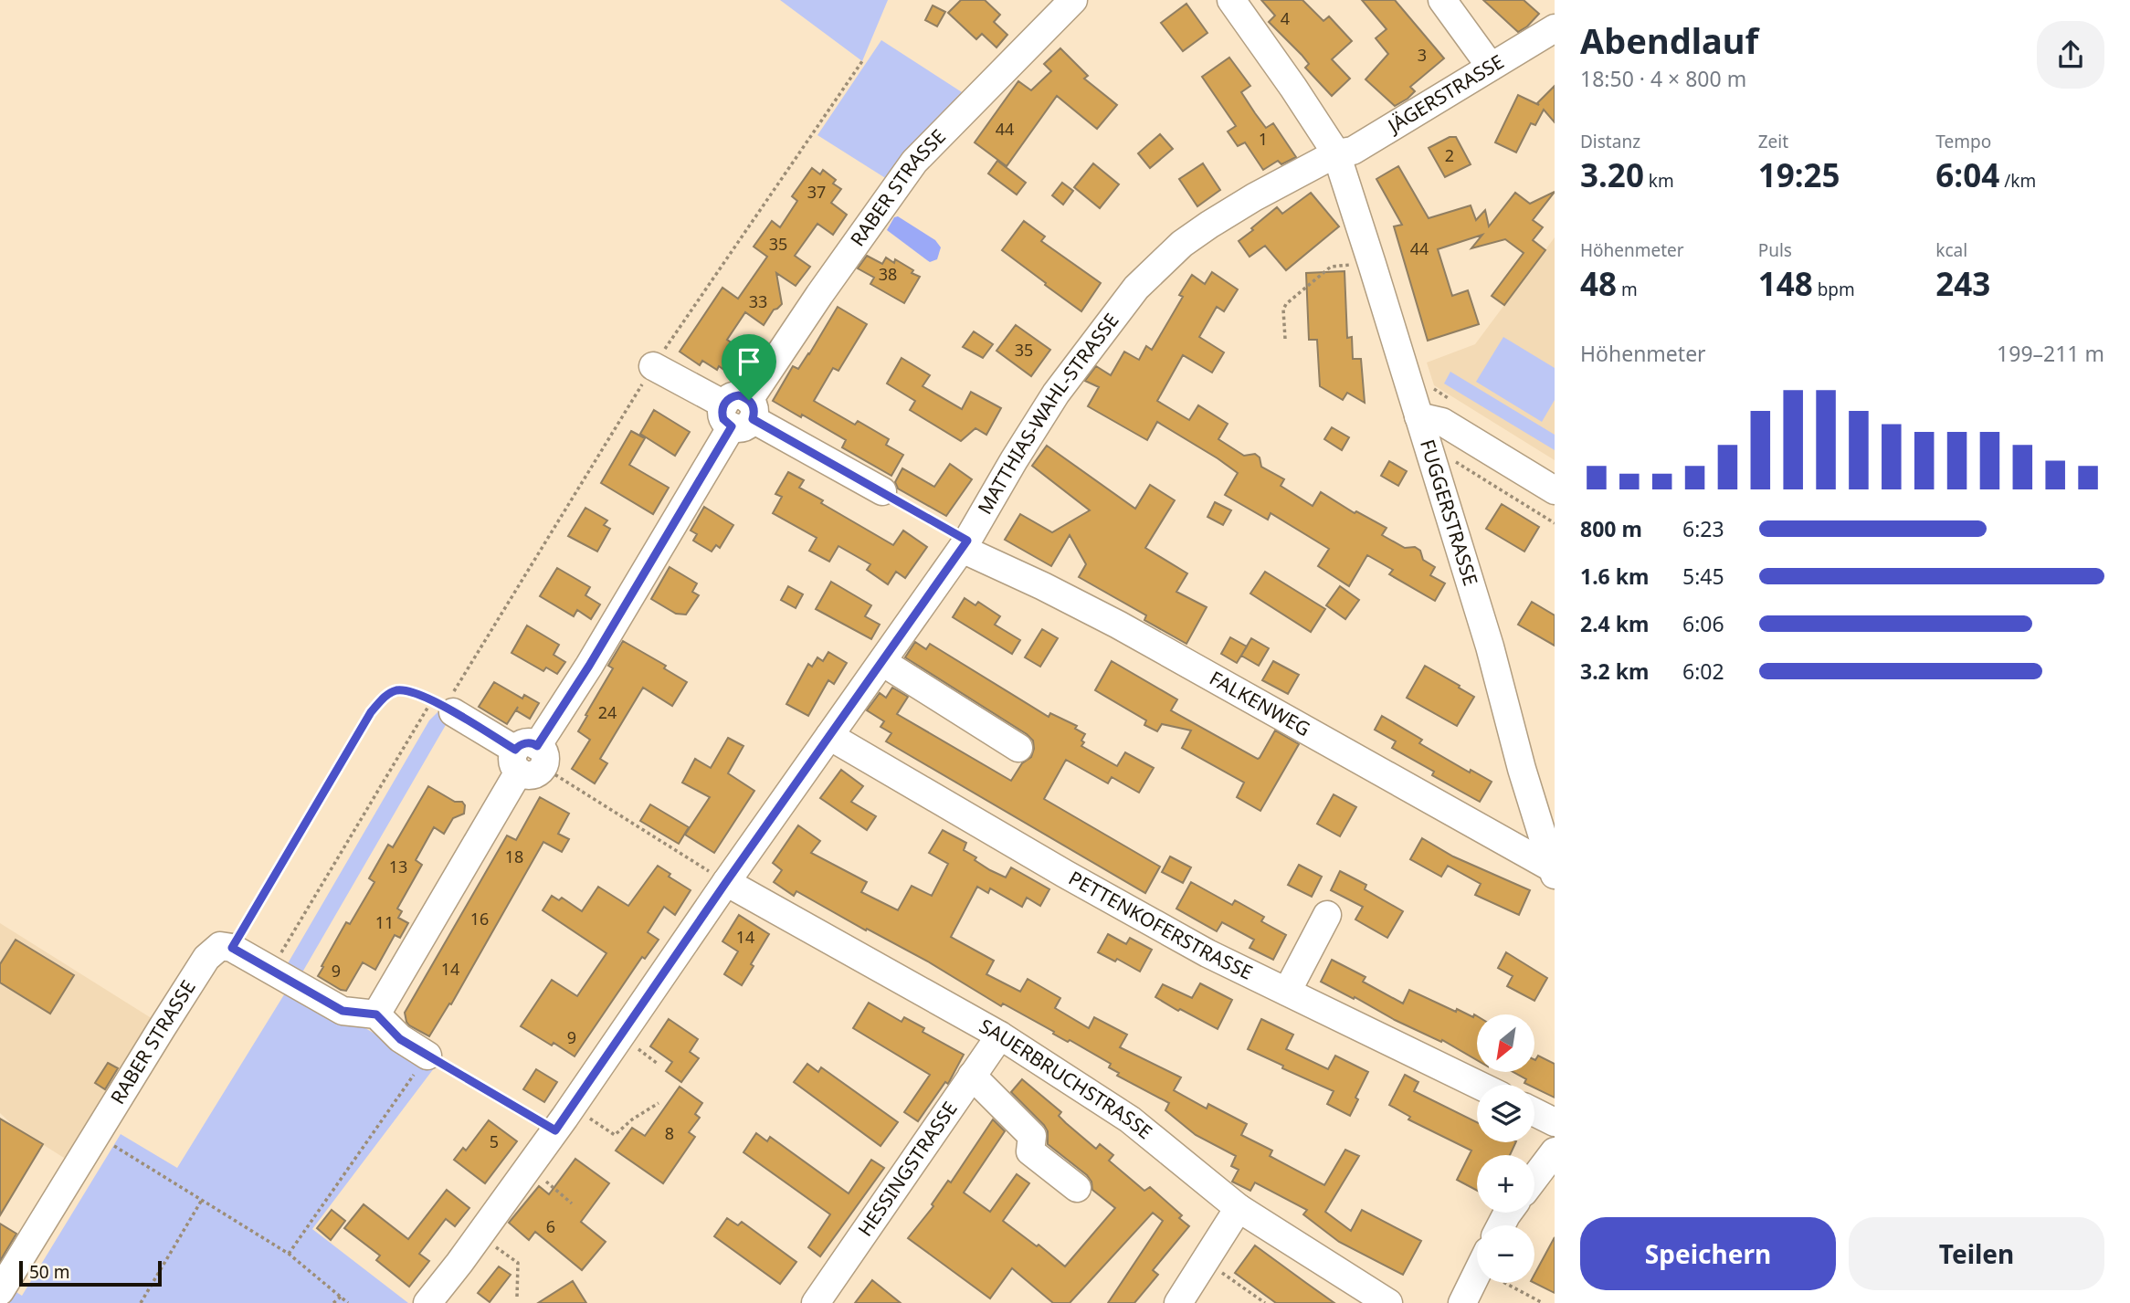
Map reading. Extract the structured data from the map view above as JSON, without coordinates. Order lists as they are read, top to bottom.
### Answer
{
  "streets": {
    "street": [
      "JÄGERSTRASSE",
      "RABER STRASSE",
      "MATTHIAS-WAHL-STRASSE",
      "FUGGERSTRASSE",
      "FALKENWEG",
      "PETTENKOFERSTRASSE",
      "SAUERBRUCHSTRASSE",
      "HESSINGSTRASSE"
    ]
  },
  "crossings": [
    ["JÄGERSTRASSE", "MATTHIAS-WAHL-STRASSE"],
    ["JÄGERSTRASSE", "FUGGERSTRASSE"],
    ["MATTHIAS-WAHL-STRASSE", "FUGGERSTRASSE"],
    ["MATTHIAS-WAHL-STRASSE", "FALKENWEG"],
    ["MATTHIAS-WAHL-STRASSE", "PETTENKOFERSTRASSE"],
    ["MATTHIAS-WAHL-STRASSE", "SAUERBRUCHSTRASSE"],
    ["FUGGERSTRASSE", "FALKENWEG"],
    ["SAUERBRUCHSTRASSE", "HESSINGSTRASSE"]
  ],
  "house_numbers": [
    "4",
    "3",
    "44",
    "1",
    "2",
    "37",
    "35",
    "44",
    "38",
    "33",
    "35",
    "24",
    "18",
    "13",
    "16",
    "11",
    "14",
    "14",
    "9",
    "9",
    "8",
    "5",
    "6"
  ],
  "scale_bar": "50 m",
  "north": "bottom left",
  "page": {
    "heading": ["Abendlauf", "18:50 · 4 × 800 m"],
    "stats": [
      ["Distanz", "3.20 km"],
      ["Zeit", "19:25"],
      ["Tempo", "6:04 /km"],
      ["Höhenmeter", "48 m"],
      ["Puls", "148 bpm"],
      ["kcal", "243"]
    ],
    "chart": ["Höhenmeter", "199–211 m"],
    "list": [
      {
        "name": "800 m",
        "note": "6:23"
      },
      {
        "name": "1.6 km",
        "note": "5:45"
      },
      {
        "name": "2.4 km",
        "note": "6:06"
      },
      {
        "name": "3.2 km",
        "note": "6:02"
      }
    ],
    "map_buttons": ["+", "−"],
    "buttons": ["Speichern", "Teilen"],
    "scale": "50 m"
  }
}
